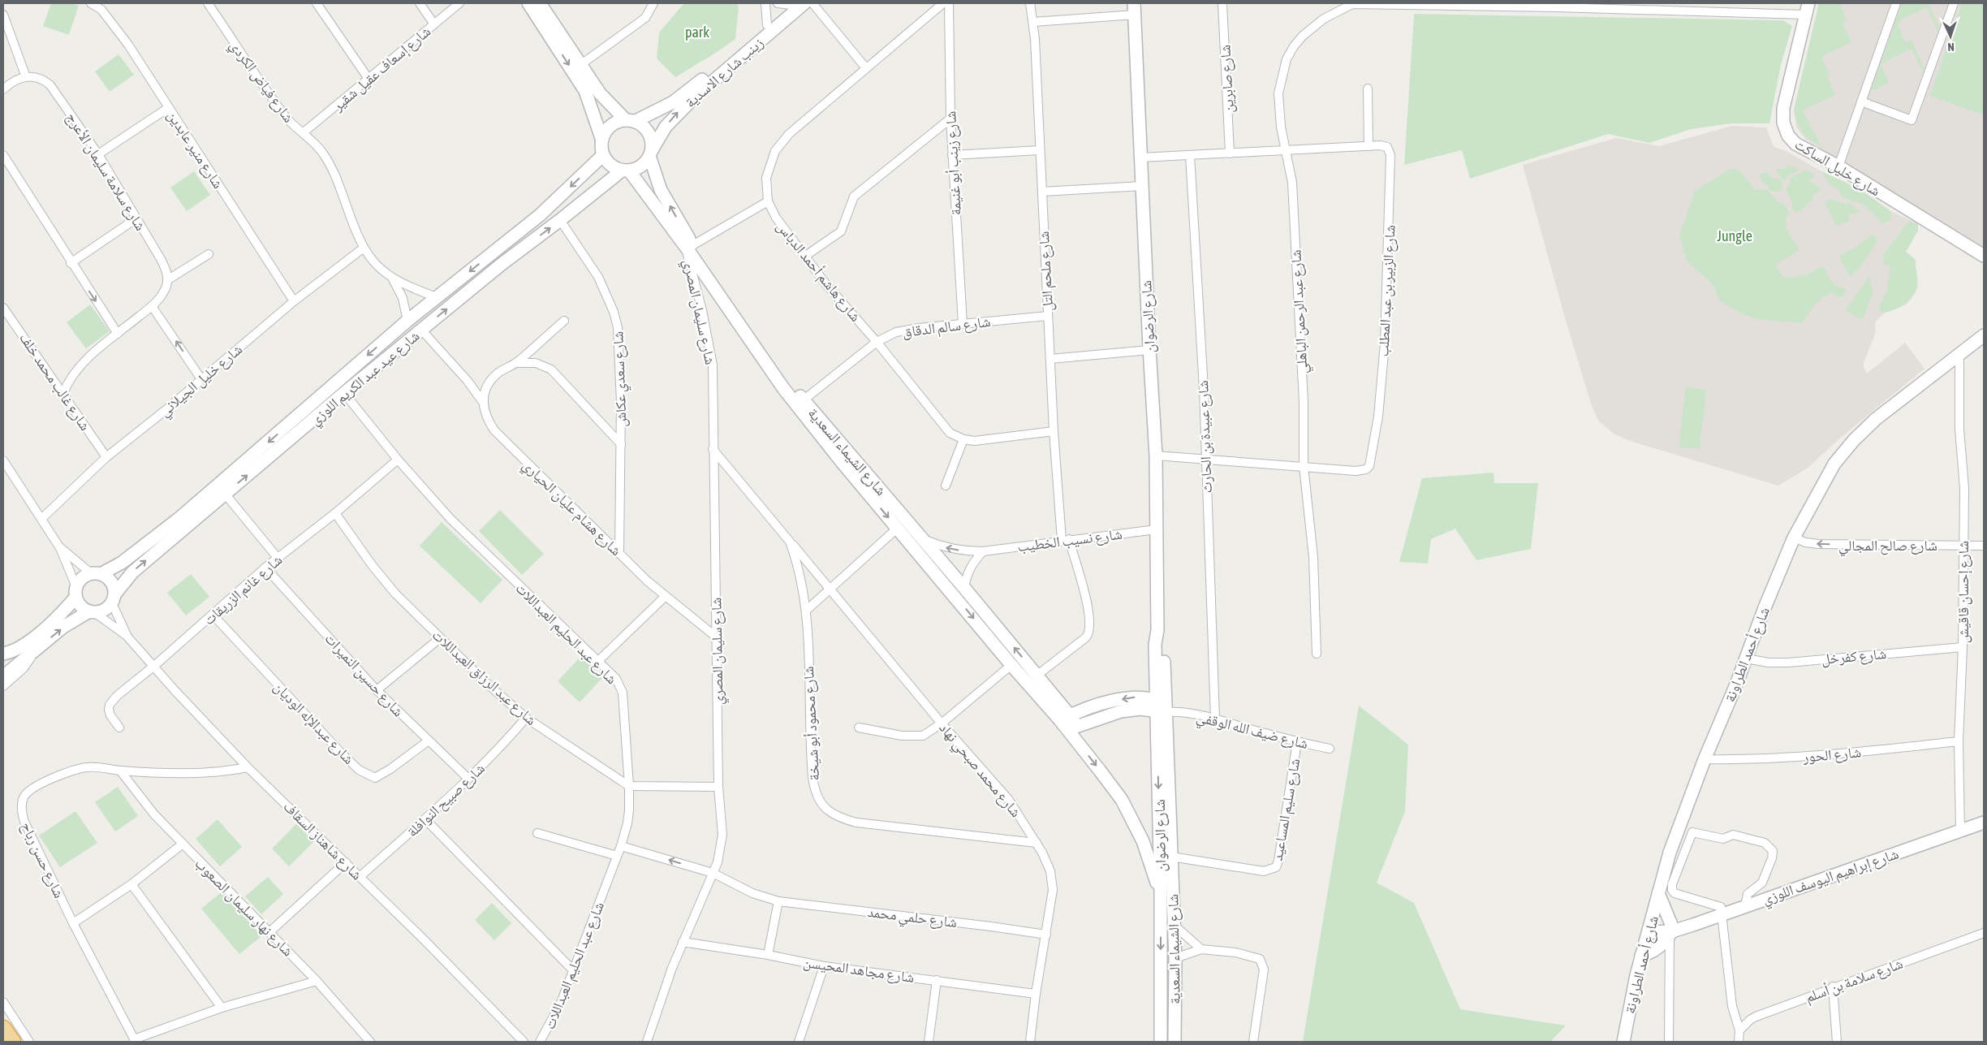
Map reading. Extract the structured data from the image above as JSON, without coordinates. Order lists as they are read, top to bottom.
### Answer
{
  "streets": {
    "street": [
      "شارع إسعاف عقيل شقير",
      "زينب شارع الاسدية",
      "شارع صابرين",
      "شارع فياض الكردي",
      "شارع منير عابدين",
      "شارع زينب أبو غنيمة",
      "شارع خليل الساكت",
      "شارع سلامة سليمان الأعرج",
      "شارع هاشم أحمد الدباس",
      "شارع ملحم التل",
      "شارع الزبير بن عبد المطلب",
      "شارع سليمان المصري",
      "شارع عبد الرحمن الباهلي",
      "شارع الرضوان",
      "شارع سالم الدقاق",
      "شارع عيد عبد الكريم اللوزي",
      "شارع سعدي عكاش",
      "شارع خليل الجيلاني",
      "شارع غالب محمد خلف",
      "شارع عبيدة بن الحارث",
      "شارع الشيماء السعدية",
      "شارع هشام عليان الحياري",
      "شارع نسيب الخطيب",
      "شارع صالح المجالي",
      "شارع غانم الزريقات",
      "شارع إحسان قاقيش",
      "شارع عبد الحليم العبداللات",
      "شارع أحمد الطراونة",
      "شارع كفرخل",
      "شارع حسين النميرات",
      "شارع عبد الرزاق العبداللات",
      "شارع عبدالإله الوديان",
      "شارع محمود أبو شيخة",
      "شارع ضيف الله الوقفي",
      "شارع الحور",
      "شارع محمد صبحي نهاد",
      "شارع صبيح النوافلة",
      "شارع سليم المساعيد",
      "شارع شاهناز السقاف",
      "شارع حسن رباح",
      "شارع إبراهيم اليوسف اللوزي",
      "شارع نهار سليمان الصعوب",
      "شارع حلمي محمد",
      "شارع مجاهد المحيسن",
      "شارع سلامة بن أسلم"
    ]
  },
  "crossings": [
    ["شارع إسعاف عقيل شقير", "شارع فياض الكردي"],
    ["زينب شارع الاسدية", "شارع عيد عبد الكريم اللوزي"],
    ["زينب شارع الاسدية", "شارع الشيماء السعدية"],
    ["شارع صابرين", "شارع الزبير بن عبد المطلب"],
    ["شارع فياض الكردي", "شارع عيد عبد الكريم اللوزي"],
    ["شارع فياض الكردي", "شارع خليل الجيلاني"],
    ["شارع منير عابدين", "شارع خليل الجيلاني"],
    ["شارع زينب أبو غنيمة", "شارع سالم الدقاق"],
    ["شارع هاشم أحمد الدباس", "شارع ملحم التل"],
    ["شارع هاشم أحمد الدباس", "شارع سالم الدقاق"],
    ["شارع ملحم التل", "شارع سالم الدقاق"],
    ["شارع ملحم التل", "شارع الشيماء السعدية"],
    ["شارع ملحم التل", "شارع نسيب الخطيب"],
    ["شارع الزبير بن عبد المطلب", "شارع عبد الرحمن الباهلي"],
    ["شارع الزبير بن عبد المطلب", "شارع الرضوان"],
    ["شارع الزبير بن عبد المطلب", "شارع عبيدة بن الحارث"],
    ["شارع سليمان المصري", "شارع الشيماء السعدية"],
    ["شارع سليمان المصري", "شارع هشام عليان الحياري"],
    ["شارع سليمان المصري", "شارع محمود أبو شيخة"],
    ["شارع سليمان المصري", "شارع حلمي محمد"],
    ["شارع سليمان المصري", "شارع مجاهد المحيسن"],
    ["شارع الرضوان", "شارع الشيماء السعدية"],
    ["شارع الرضوان", "شارع نسيب الخطيب"],
    ["شارع الرضوان", "شارع ضيف الله الوقفي"],
    ["شارع الرضوان", "شارع سليم المساعيد"],
    ["شارع سالم الدقاق", "شارع الشيماء السعدية"],
    ["شارع عيد عبد الكريم اللوزي", "شارع سعدي عكاش"],
    ["شارع عيد عبد الكريم اللوزي", "شارع الشيماء السعدية"],
    ["شارع عيد عبد الكريم اللوزي", "شارع هشام عليان الحياري"],
    ["شارع عيد عبد الكريم اللوزي", "شارع عبد الحليم العبداللات"],
    ["شارع عيد عبد الكريم اللوزي", "شارع شاهناز السقاف"],
    ["شارع سعدي عكاش", "شارع هشام عليان الحياري"],
    ["شارع خليل الجيلاني", "شارع غالب محمد خلف"],
    ["شارع عبيدة بن الحارث", "شارع ضيف الله الوقفي"],
    ["شارع الشيماء السعدية", "شارع نسيب الخطيب"],
    ["شارع الشيماء السعدية", "شارع ضيف الله الوقفي"],
    ["شارع الشيماء السعدية", "شارع سليم المساعيد"],
    ["شارع صالح المجالي", "شارع إحسان قاقيش"],
    ["شارع صالح المجالي", "شارع أحمد الطراونة"],
    ["شارع غانم الزريقات", "شارع عبد الحليم العبداللات"],
    ["شارع غانم الزريقات", "شارع حسين النميرات"],
    ["شارع غانم الزريقات", "شارع عبد الرزاق العبداللات"],
    ["شارع غانم الزريقات", "شارع عبدالإله الوديان"],
    ["شارع غانم الزريقات", "شارع شاهناز السقاف"],
    ["شارع إحسان قاقيش", "شارع أحمد الطراونة"],
    ["شارع إحسان قاقيش", "شارع كفرخل"],
    ["شارع إحسان قاقيش", "شارع الحور"],
    ["شارع إحسان قاقيش", "شارع إبراهيم اليوسف اللوزي"],
    ["شارع عبد الحليم العبداللات", "شارع عبد الرزاق العبداللات"],
    ["شارع عبد الحليم العبداللات", "شارع حلمي محمد"],
    ["شارع أحمد الطراونة", "شارع كفرخل"],
    ["شارع أحمد الطراونة", "شارع الحور"],
    ["شارع أحمد الطراونة", "شارع إبراهيم اليوسف اللوزي"],
    ["شارع حسين النميرات", "شارع عبدالإله الوديان"],
    ["شارع حسين النميرات", "شارع صبيح النوافلة"],
    ["شارع عبد الرزاق العبداللات", "شارع صبيح النوافلة"],
    ["شارع محمود أبو شيخة", "شارع محمد صبحي نهاد"],
    ["شارع ضيف الله الوقفي", "شارع سليم المساعيد"],
    ["شارع محمد صبحي نهاد", "شارع حلمي محمد"],
    ["شارع محمد صبحي نهاد", "شارع مجاهد المحيسن"],
    ["شارع صبيح النوافلة", "شارع شاهناز السقاف"],
    ["شارع شاهناز السقاف", "شارع حسن رباح"],
    ["شارع حسن رباح", "شارع نهار سليمان الصعوب"]
  ],
  "one_way": ["شارع صالح المجالي"],
  "parks": ["park", "Jungle"],
  "north": "bottom"
}
